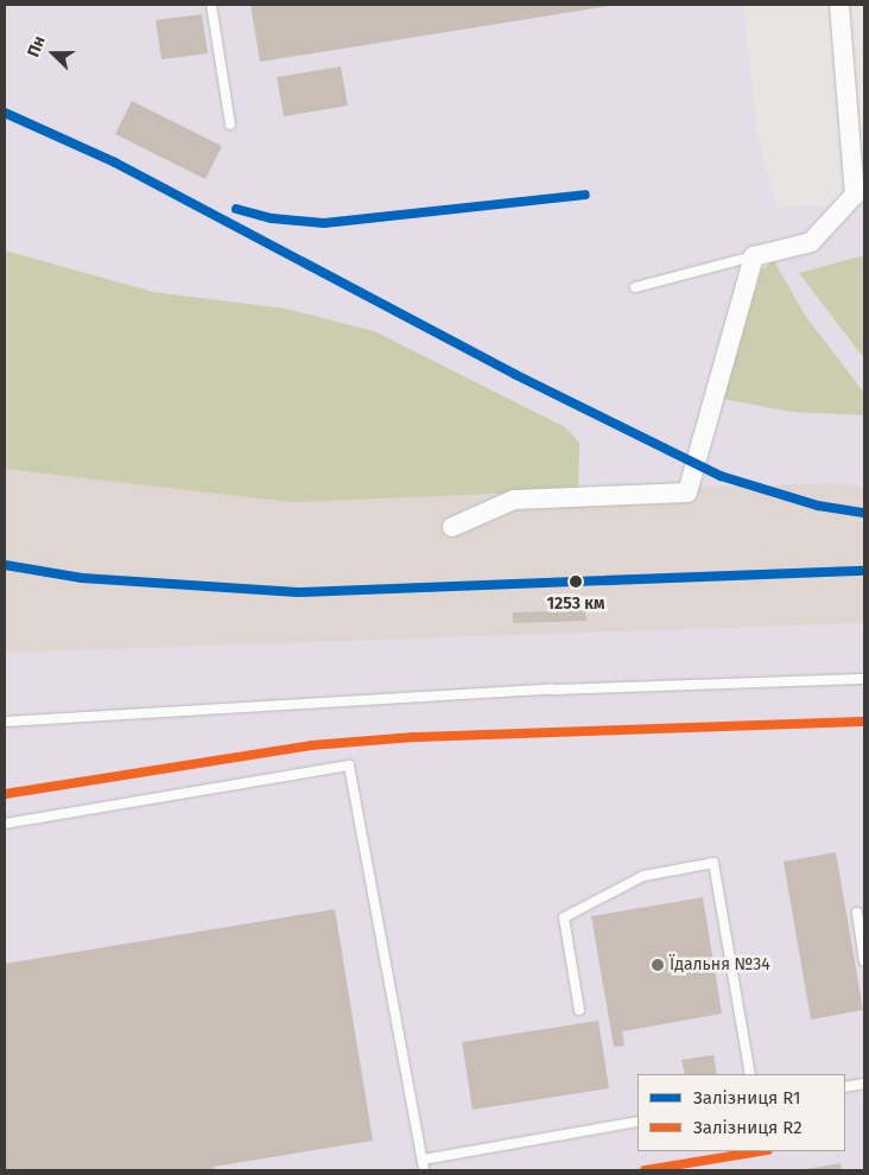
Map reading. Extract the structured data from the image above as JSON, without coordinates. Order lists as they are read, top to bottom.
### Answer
{
  "places": ["1253 км", "Їдальня №34"],
  "lines": ["rail line R1", "rail line R2"],
  "legend": ["Залізниця R1", "Залізниця R2"],
  "north": "left"
}
